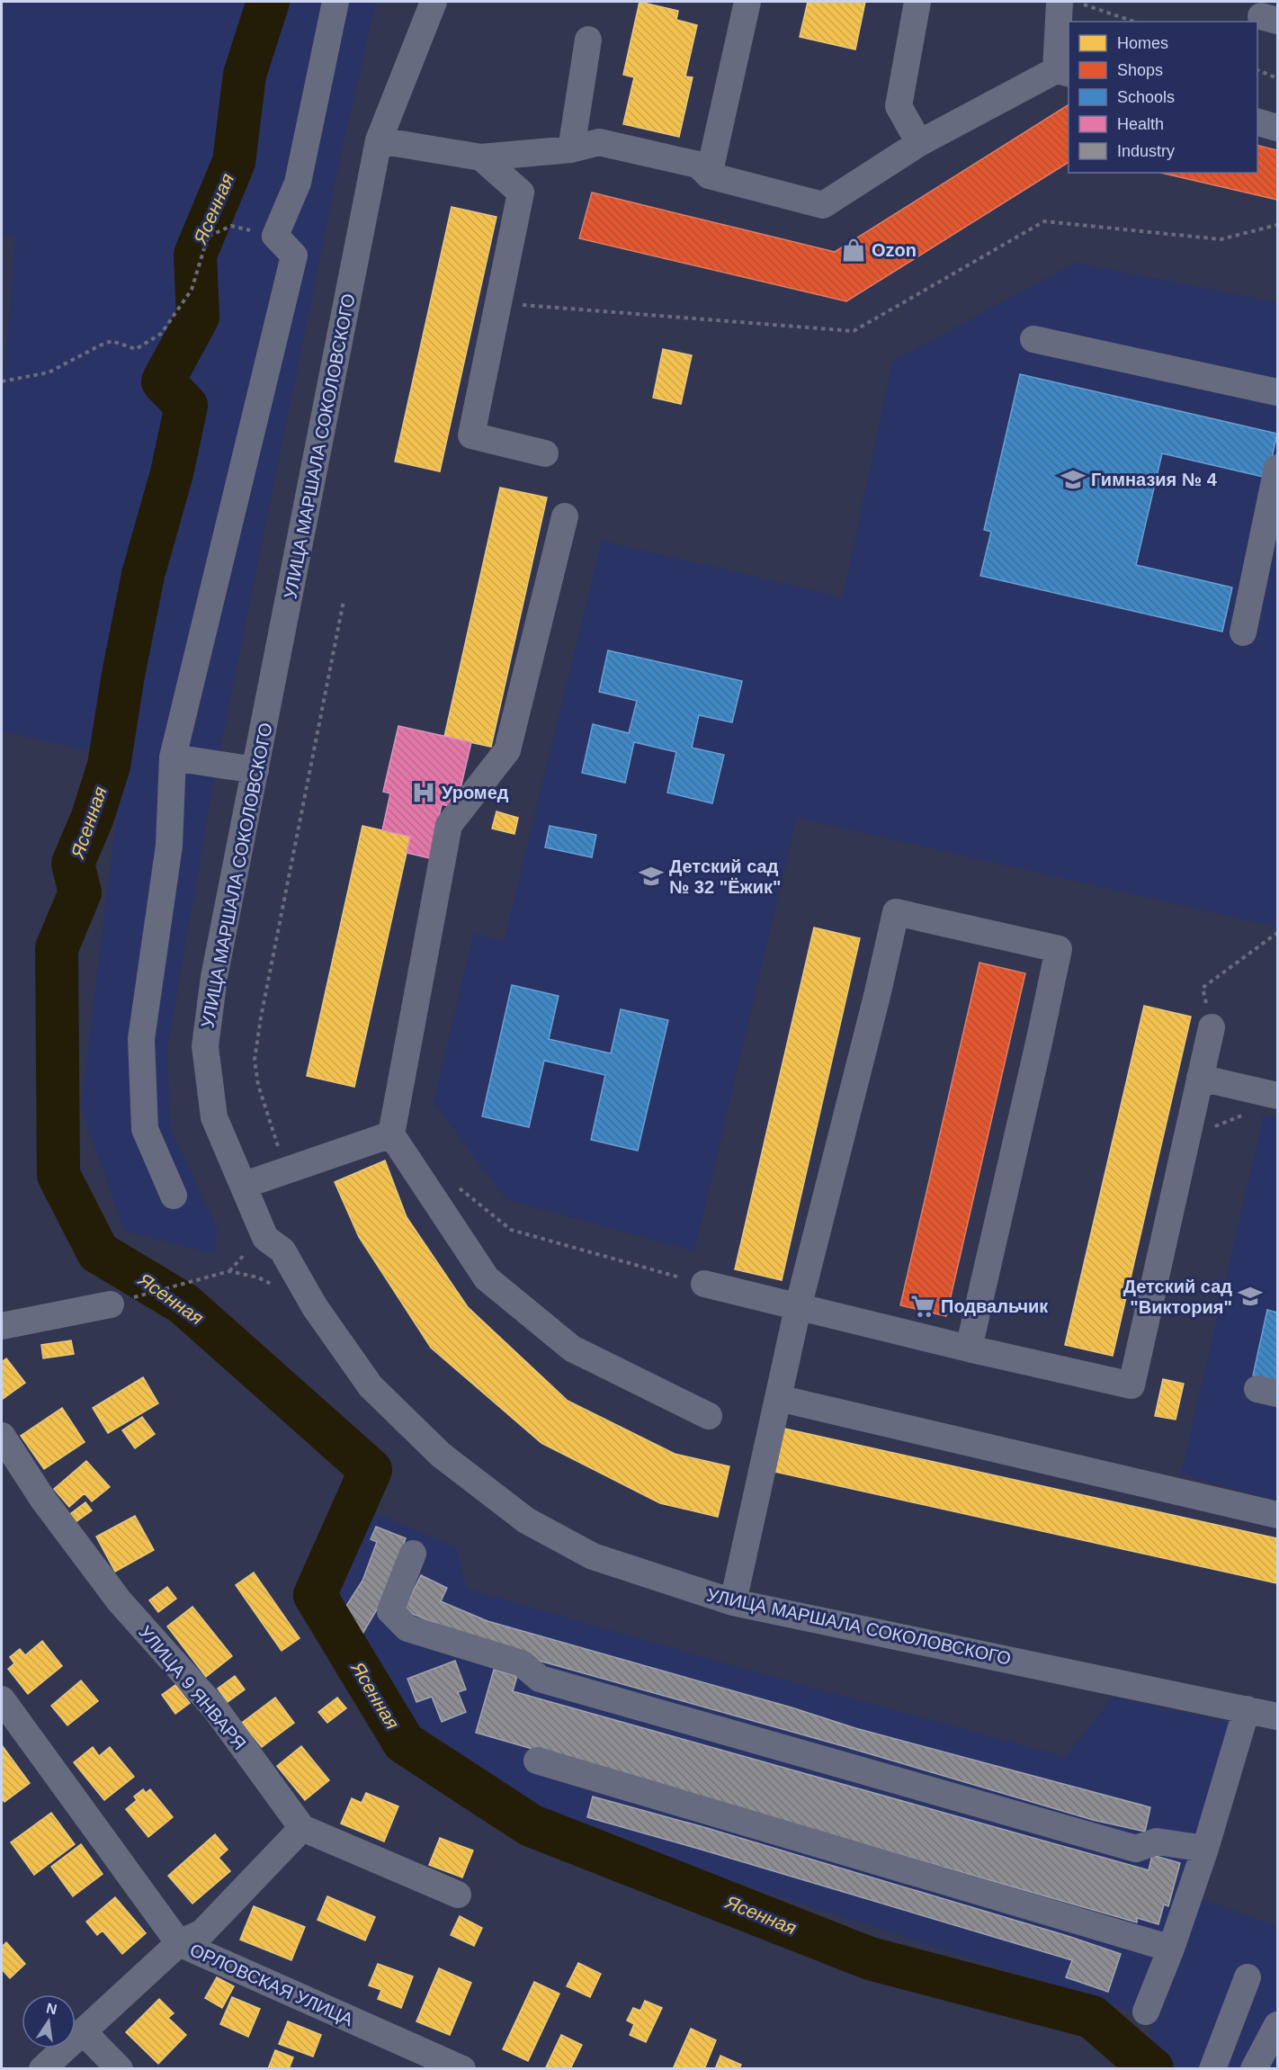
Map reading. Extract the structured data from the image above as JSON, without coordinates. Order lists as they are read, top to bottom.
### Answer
{
  "streets": {
    "street": ["УЛИЦА МАРШАЛА СОКОЛОВСКОГО", "УЛИЦА 9 ЯНВАРЯ", "ОРЛОВСКАЯ УЛИЦА"]
  },
  "water": ["Ясенная"],
  "places": {
    "shop": ["Ozon"],
    "school or university": ["Гимназия № 4", "Детский сад № 32 \"Ёжик\"", "Детский сад \"Виктория\""],
    "hospital": ["Уромед"],
    "supermarket": ["Подвальчик"]
  },
  "legend": [
    "Homes",
    "Shops",
    "Schools",
    "Health",
    "Industry"
  ],
  "north": "top"
}
